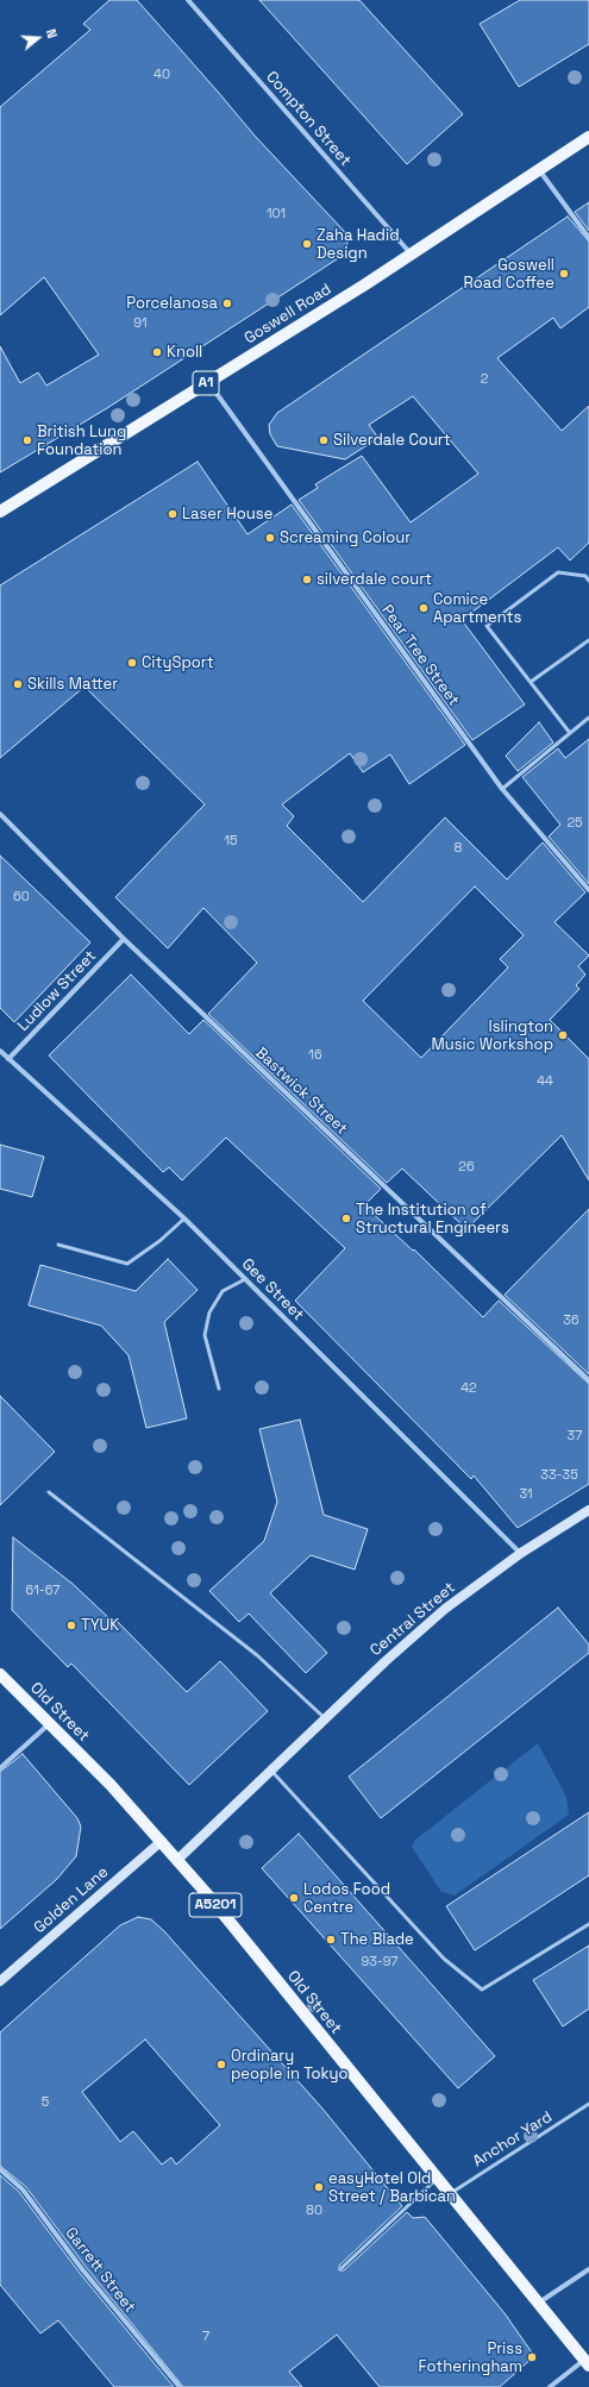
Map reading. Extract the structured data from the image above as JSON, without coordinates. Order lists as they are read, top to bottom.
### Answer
{
  "streets": {
    "main road": [
      "Goswell Road",
      "A1",
      "Old Street",
      "A5201"
    ],
    "street": [
      "Compton Street",
      "Pear Tree Street",
      "Ludlow Street",
      "Bastwick Street",
      "Gee Street",
      "Central Street",
      "Golden Lane",
      "Garrett Street"
    ],
    "lane": ["Anchor Yard"]
  },
  "crossings": [
    ["Compton Street", "Goswell Road"],
    ["Goswell Road", "Pear Tree Street"],
    ["Ludlow Street", "Bastwick Street"],
    ["Ludlow Street", "Gee Street"],
    ["Gee Street", "Central Street"],
    ["Central Street", "Old Street"],
    ["Old Street", "Golden Lane"],
    ["Old Street", "Anchor Yard"]
  ],
  "places": [
    "Zaha Hadid Design",
    "Goswell Road Coffee",
    "Porcelanosa",
    "Knoll",
    "British Lung Foundation",
    "Silverdale Court",
    "Laser House",
    "Screaming Colour",
    "silverdale court",
    "Comice Apartments",
    "CitySport",
    "Skills Matter",
    "Islington Music Workshop",
    "The Institution of Structural Engineers",
    "TYUK",
    "Lodos Food Centre",
    "The Blade",
    "Ordinary people in Tokyo",
    "easyHotel Old Street / Barbican",
    "Priss Fotheringham"
  ],
  "house_numbers": [
    "40",
    "101",
    "91",
    "2",
    "25",
    "15",
    "8",
    "60",
    "16",
    "44",
    "26",
    "36",
    "42",
    "37",
    "33-35",
    "31",
    "61-67",
    "93-97",
    "5",
    "80",
    "7"
  ],
  "north": "right"
}
